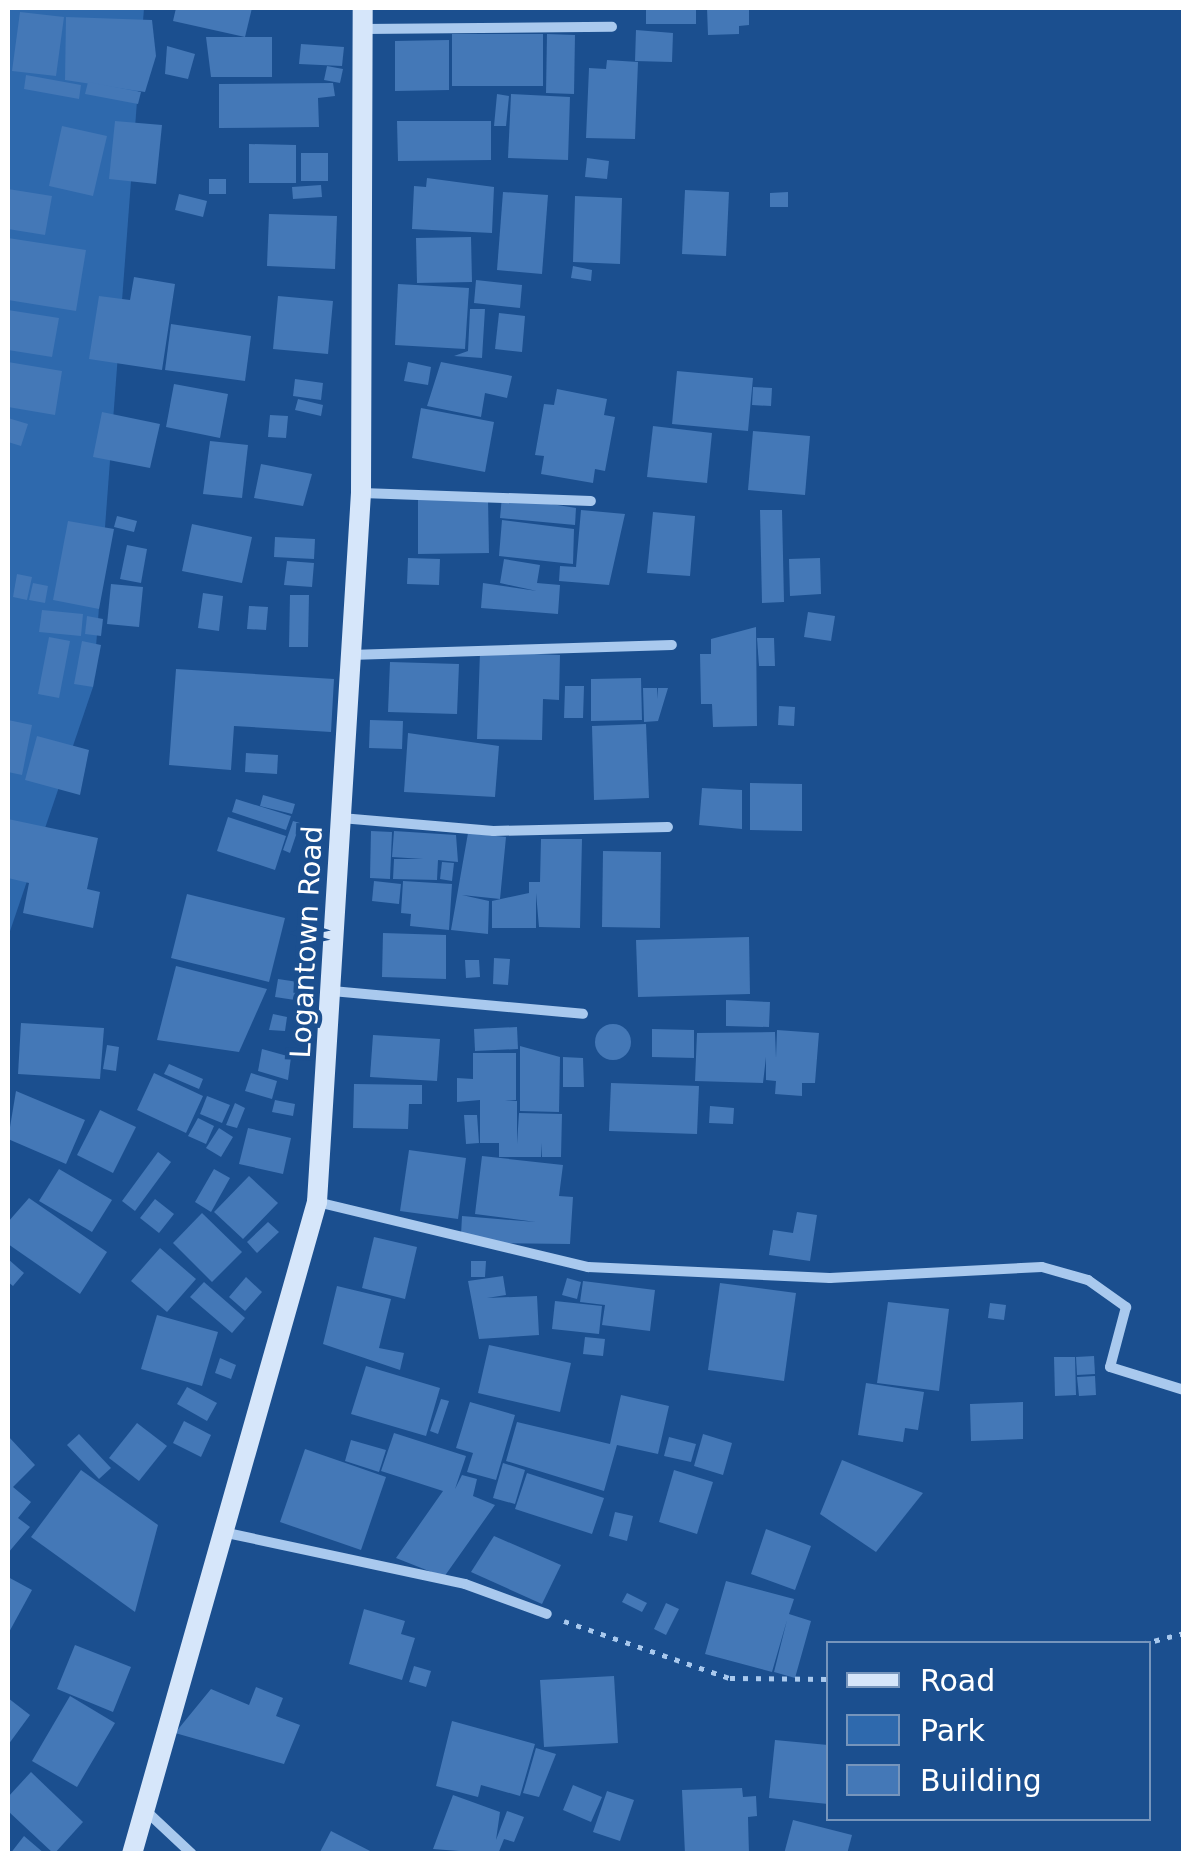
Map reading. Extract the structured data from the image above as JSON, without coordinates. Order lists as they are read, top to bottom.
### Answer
{
  "streets": {
    "street": ["Logantown Road"]
  },
  "legend": ["Road", "Park", "Building"]
}
